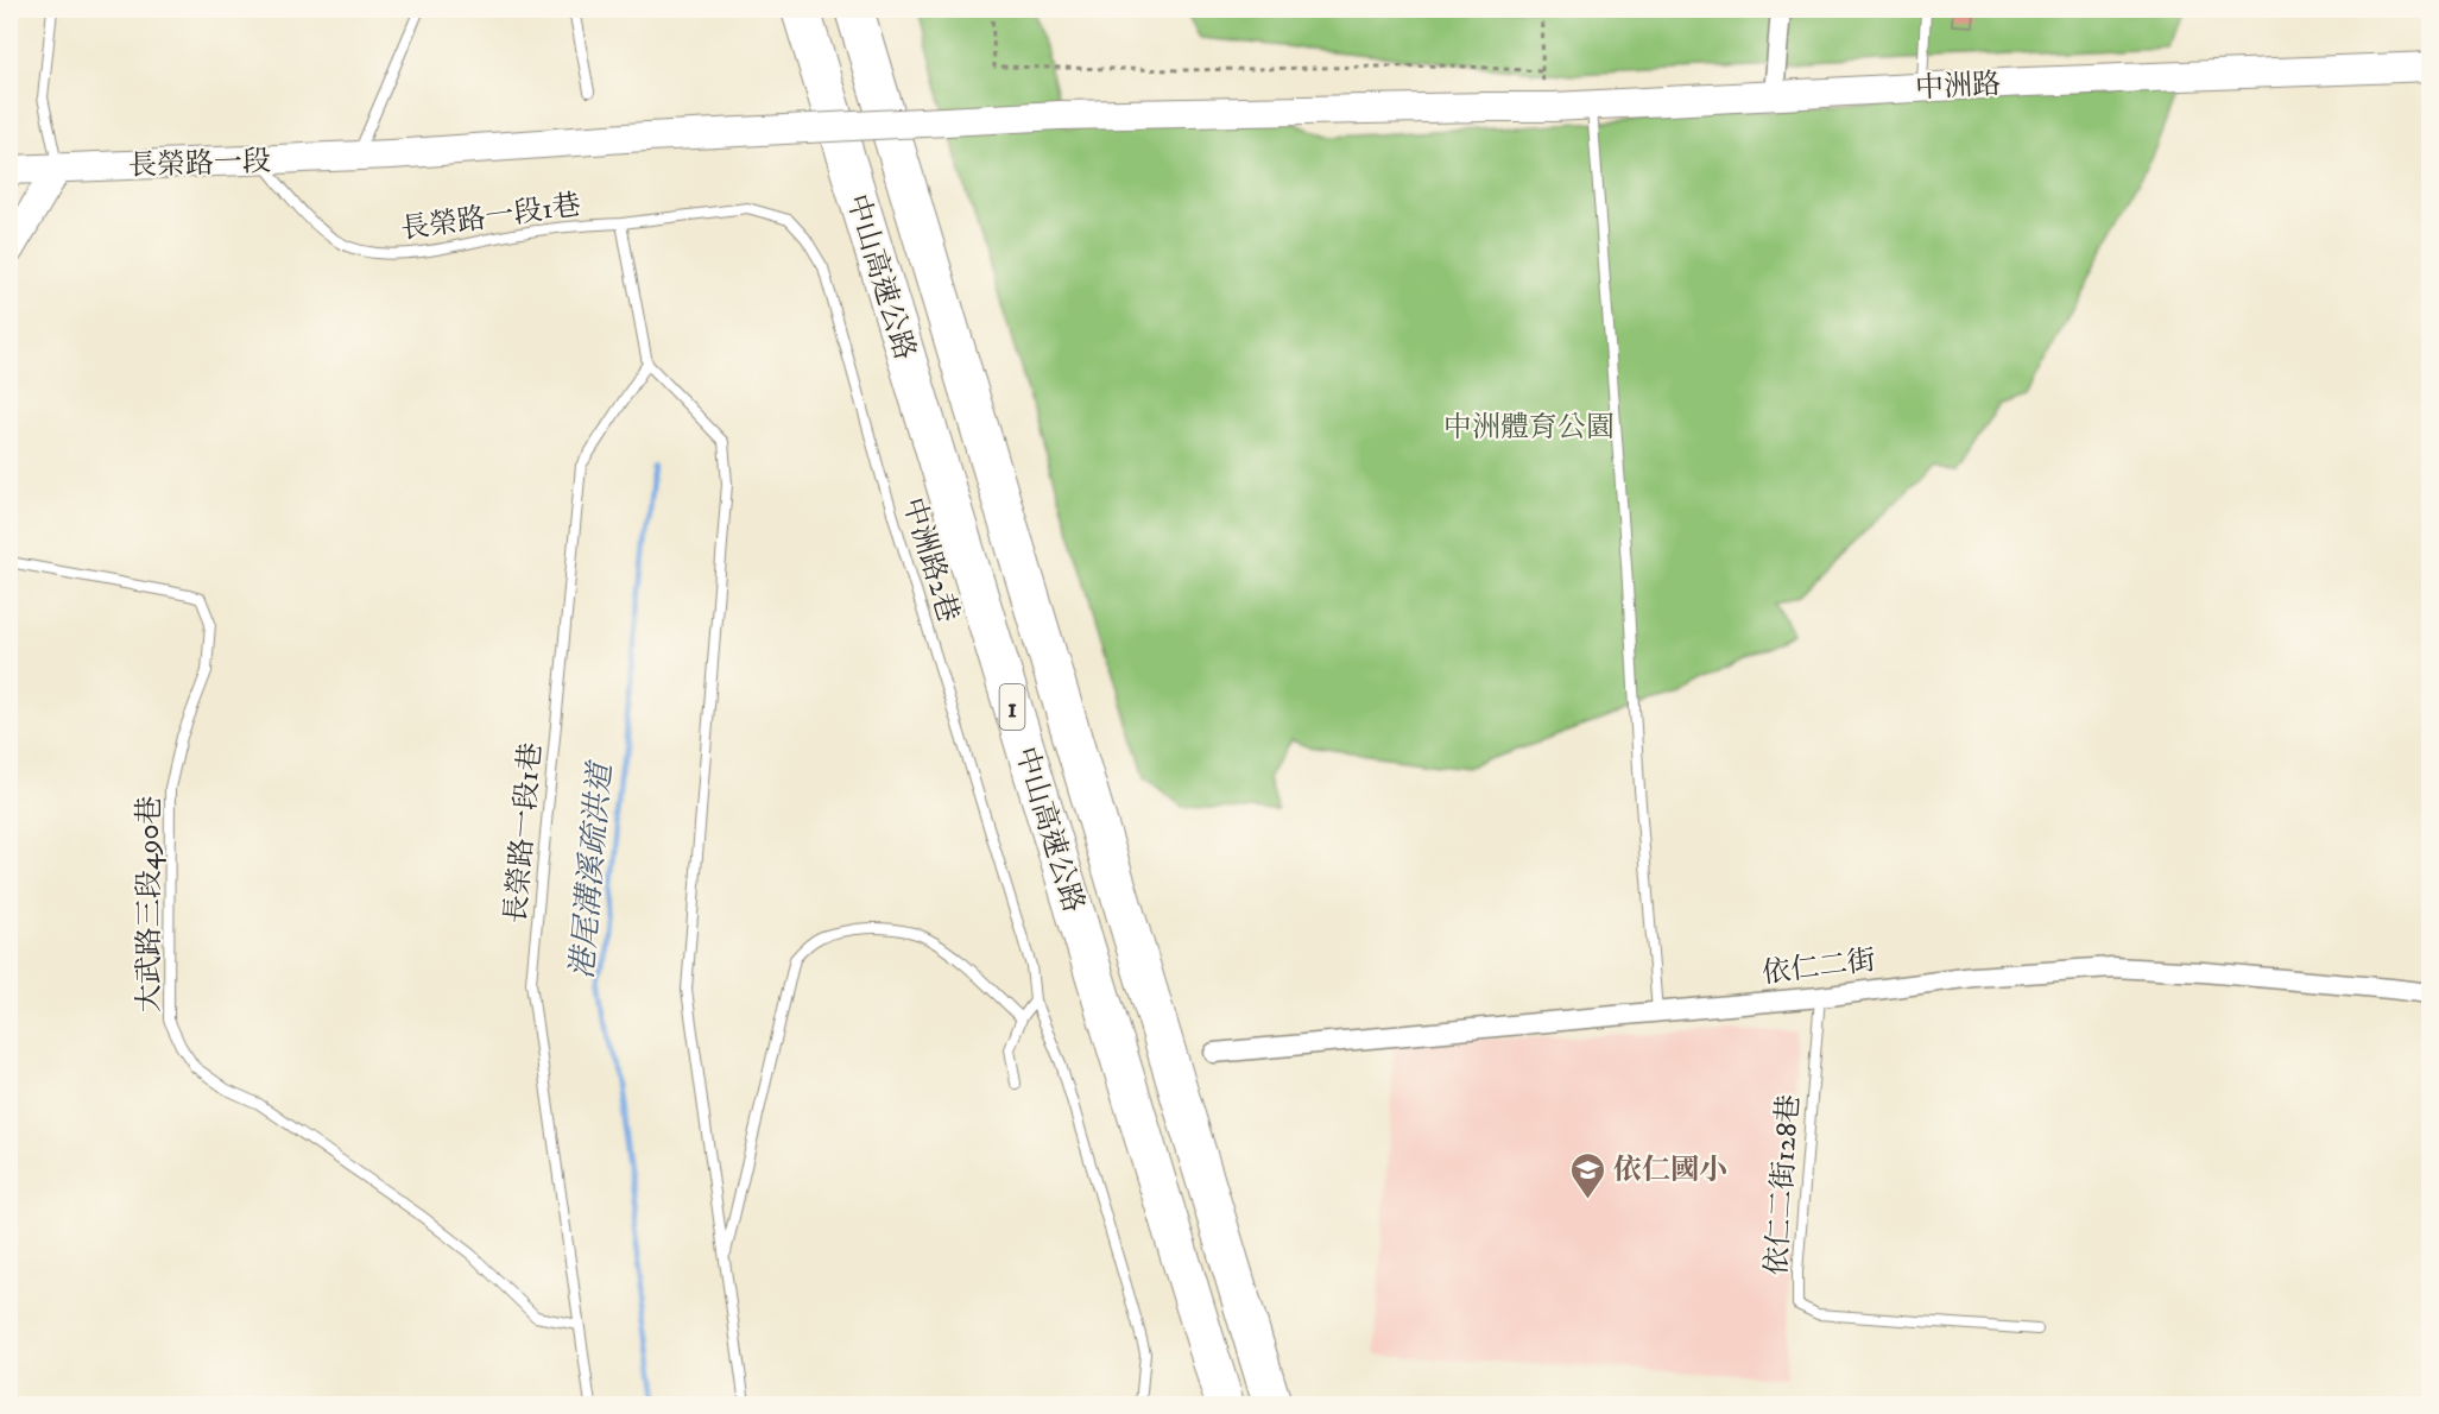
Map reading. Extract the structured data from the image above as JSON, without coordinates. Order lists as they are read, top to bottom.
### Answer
{
  "streets": {
    "highway": ["中山高速公路", "1"],
    "street": ["中洲路", "長榮路一段", "依仁二街"],
    "lane": [
      "長榮路一段1巷",
      "中洲路2巷",
      "大武路三段490巷",
      "依仁二街128巷"
    ]
  },
  "crossings": [
    ["中洲路", "長榮路一段"],
    ["長榮路一段", "長榮路一段1巷"],
    ["長榮路一段1巷", "中洲路2巷"],
    ["長榮路一段1巷", "大武路三段490巷"],
    ["依仁二街", "依仁二街128巷"]
  ],
  "water": ["港尾溝溪疏洪道"],
  "parks": ["中洲體育公園"],
  "places": {
    "school or university": ["依仁國小"]
  }
}
